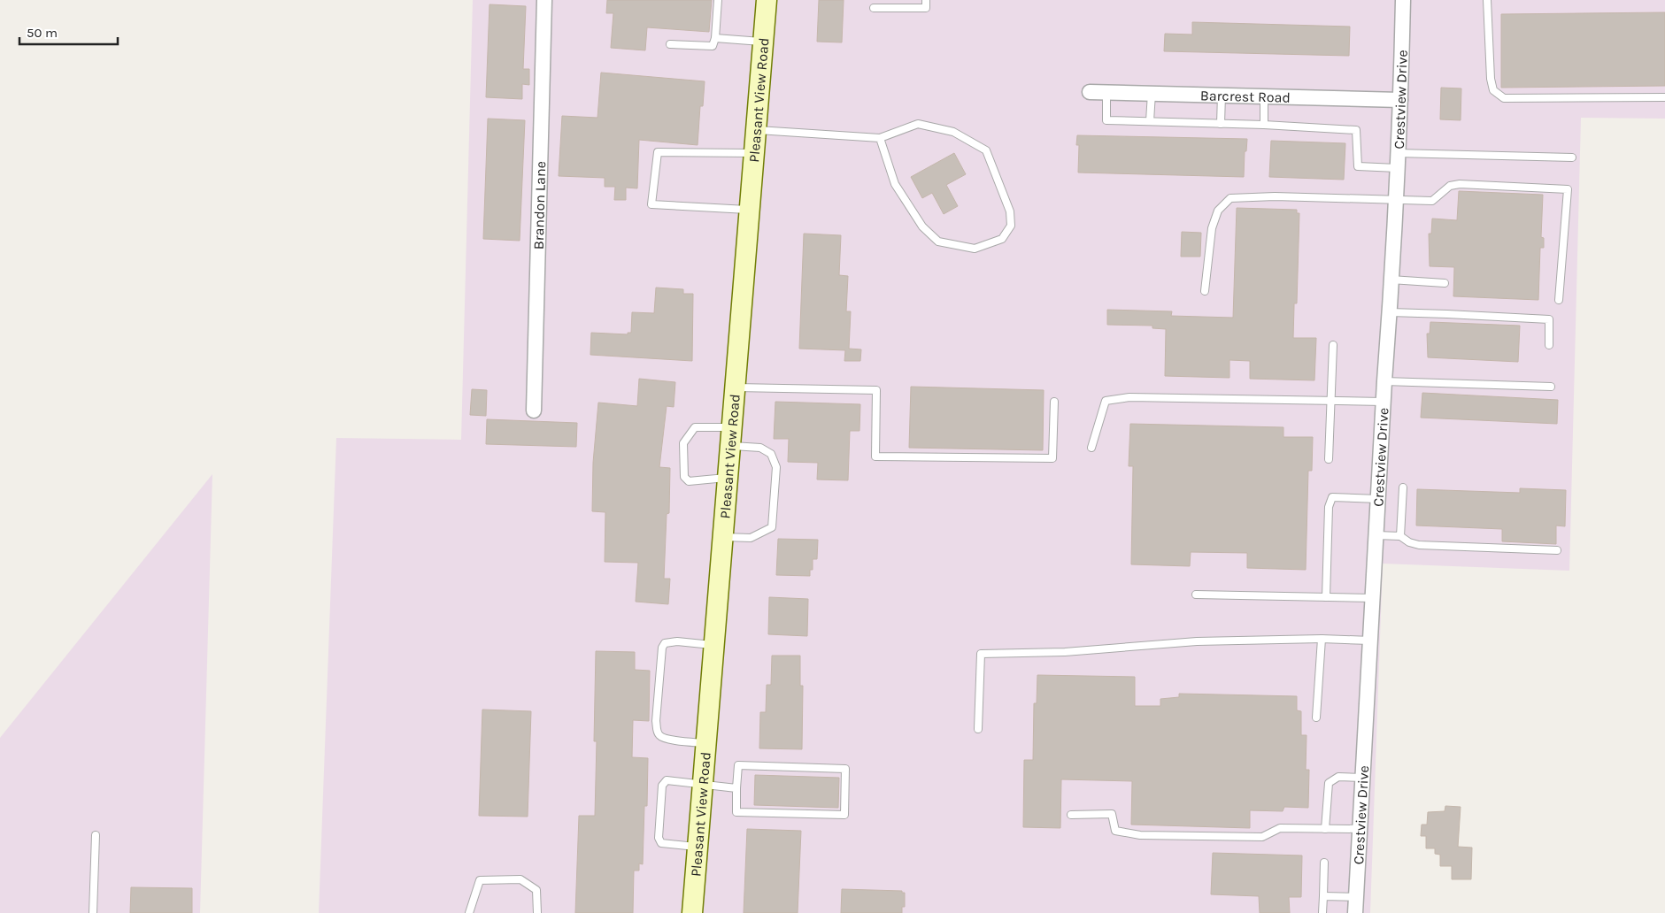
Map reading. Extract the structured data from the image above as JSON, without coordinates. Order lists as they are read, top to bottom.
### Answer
{
  "streets": {
    "main road": ["Pleasant View Road"],
    "street": ["Barcrest Road", "Crestview Drive", "Brandon Lane"]
  },
  "crossings": [
    ["Barcrest Road", "Crestview Drive"]
  ],
  "scale_bar": "50 m"
}
